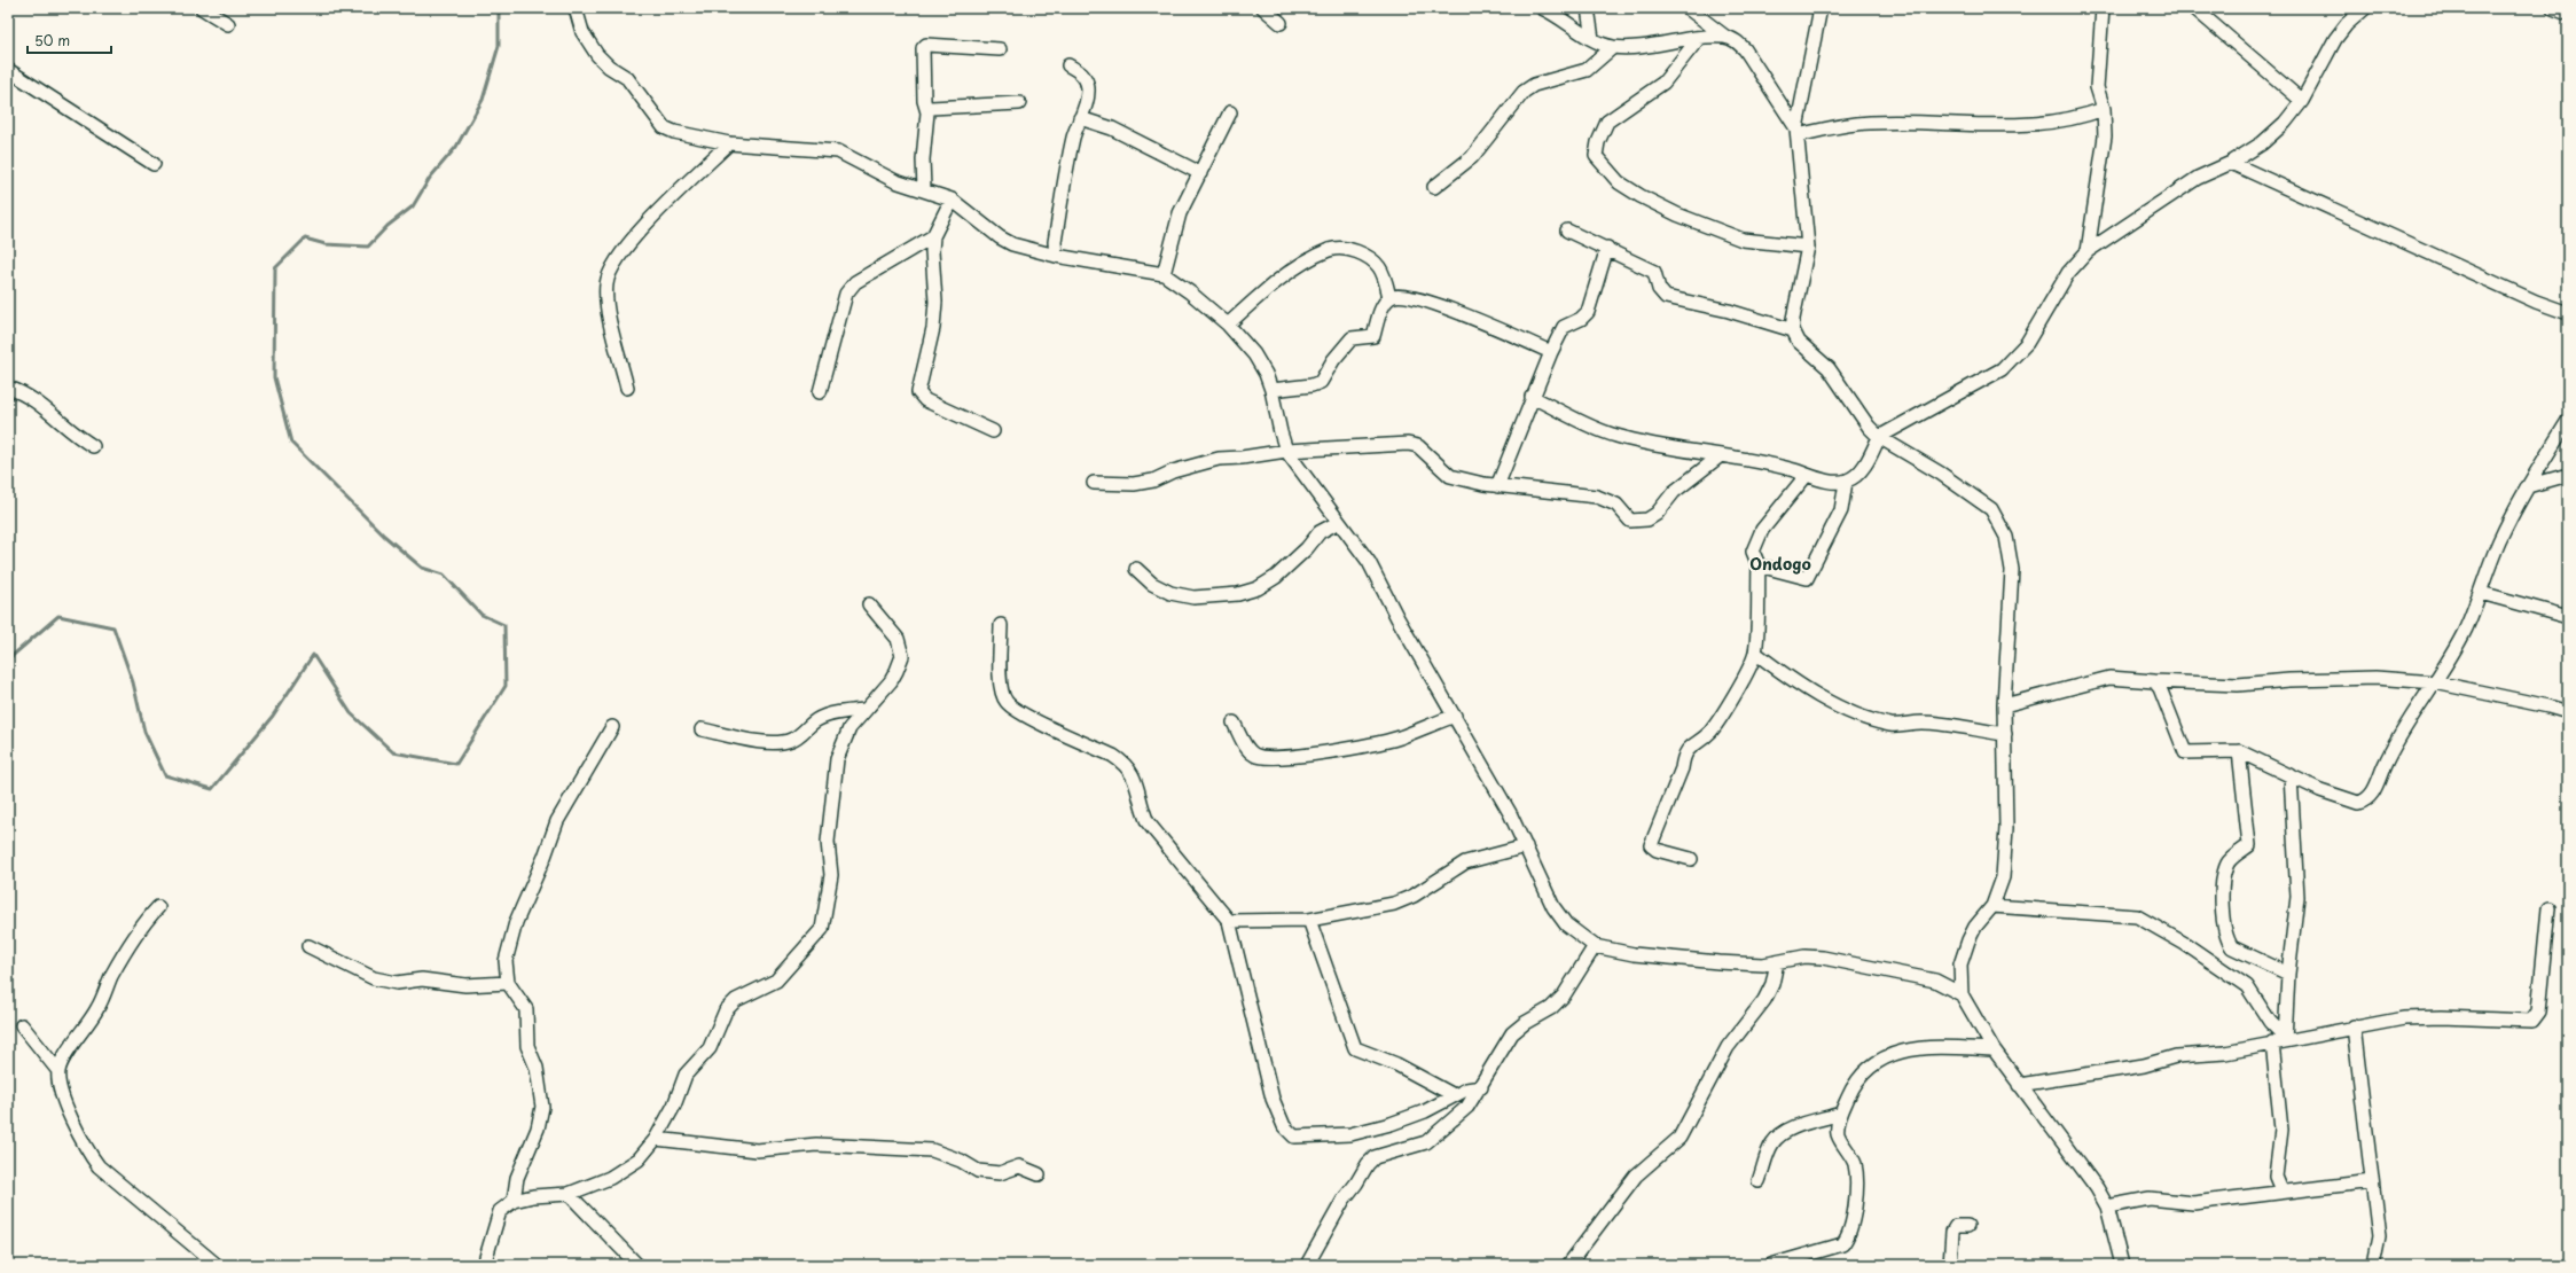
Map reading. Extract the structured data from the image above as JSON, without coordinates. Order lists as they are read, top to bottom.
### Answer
{
  "districts": ["Ondogo"],
  "scale_bar": "50 m"
}
